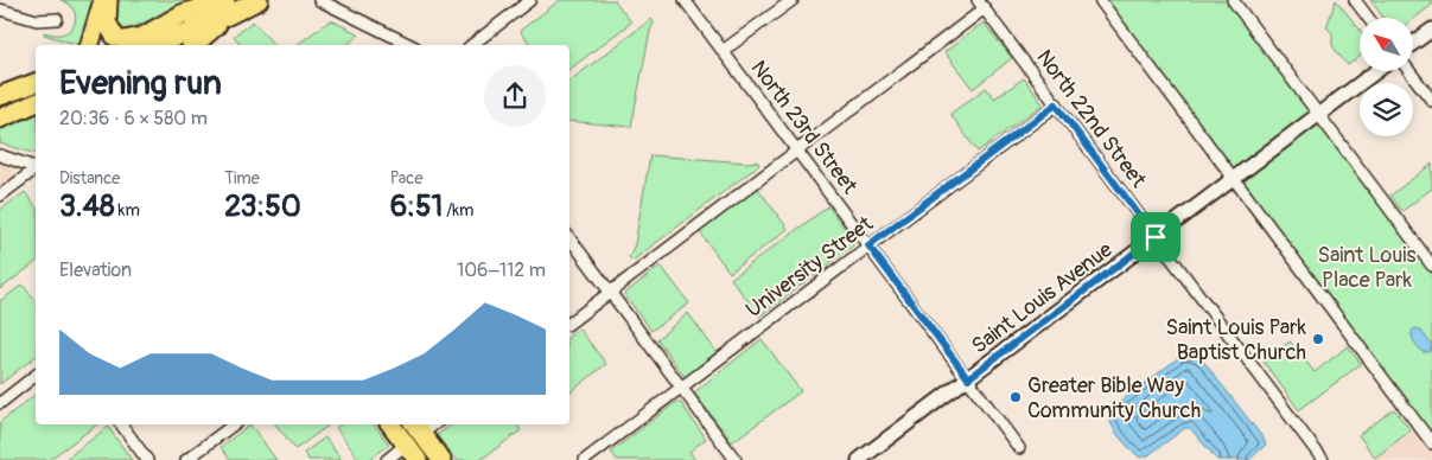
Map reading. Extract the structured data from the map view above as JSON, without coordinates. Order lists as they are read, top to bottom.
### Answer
{
  "streets": {
    "street": [
      "North 22nd Street",
      "North 23rd Street",
      "University Street",
      "Saint Louis Avenue"
    ]
  },
  "crossings": [
    ["North 22nd Street", "University Street"],
    ["North 22nd Street", "Saint Louis Avenue"],
    ["North 23rd Street", "University Street"],
    ["North 23rd Street", "Saint Louis Avenue"]
  ],
  "parks": ["Saint Louis Place Park"],
  "places": ["Saint Louis Park Baptist Church", "Greater Bible Way Community Church"],
  "north": "top left",
  "page": {
    "heading": ["Evening run", "20:36 · 6 × 580 m"],
    "stats": [
      ["Distance", "3.48 km"],
      ["Time", "23:50"],
      ["Pace", "6:51 /km"]
    ],
    "chart": ["Elevation", "106–112 m"]
  }
}
